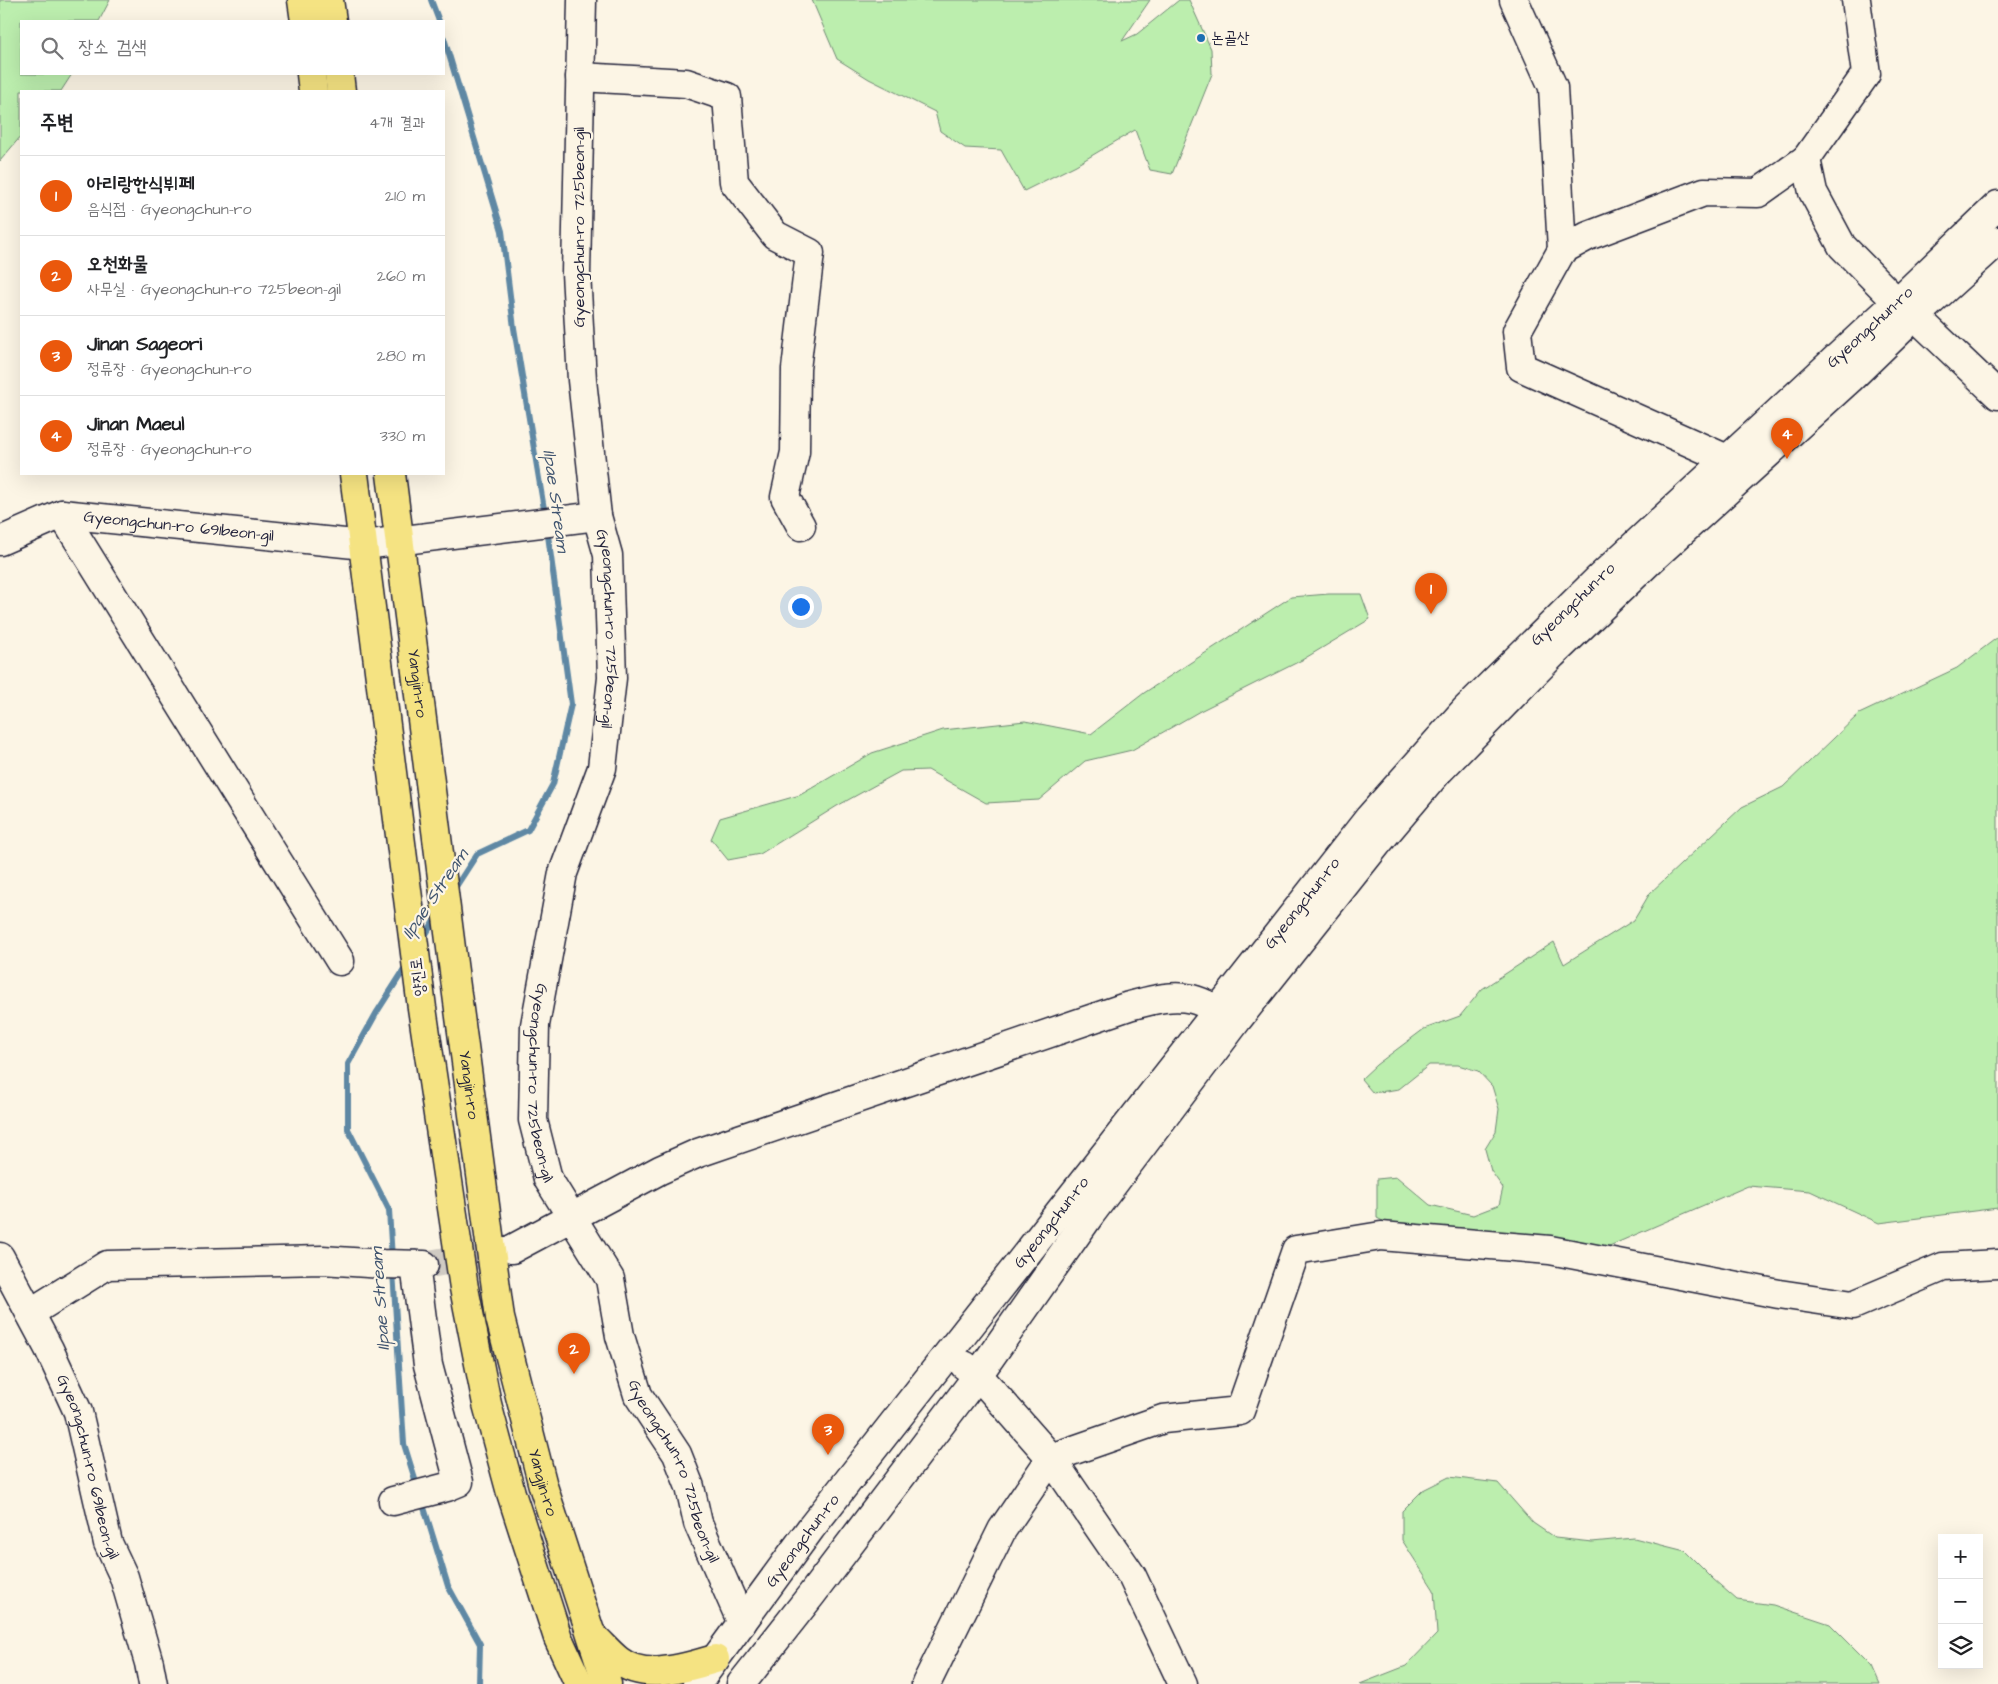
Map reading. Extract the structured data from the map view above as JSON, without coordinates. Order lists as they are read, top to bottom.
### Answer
{
  "streets": {
    "main road": ["Yangjin-ro", "양진로"],
    "street": ["Gyeongchun-ro 725beon-gil", "Gyeongchun-ro", "Gyeongchun-ro 691beon-gil"]
  },
  "crossings": [
    ["Gyeongchun-ro 725beon-gil", "Gyeongchun-ro"],
    ["Gyeongchun-ro 725beon-gil", "Gyeongchun-ro 691beon-gil"],
    ["Gyeongchun-ro 691beon-gil", "Yangjin-ro"],
    ["Gyeongchun-ro 691beon-gil", "양진로"],
    ["Yangjin-ro", "양진로"]
  ],
  "water": ["Ilpae Stream"],
  "places": ["논골산"],
  "page": {
    "search": "장소 검색",
    "heading": ["주변", "4개 결과"],
    "list": [
      {
        "mark": "1",
        "name": "아리랑한식뷔페",
        "note": "음식점 · Gyeongchun-ro",
        "value": "210 m"
      },
      {
        "mark": "2",
        "name": "오천화물",
        "note": "사무실 · Gyeongchun-ro 725beon-gil",
        "value": "260 m"
      },
      {
        "mark": "3",
        "name": "Jinan Sageori",
        "note": "정류장 · Gyeongchun-ro",
        "value": "280 m"
      },
      {
        "mark": "4",
        "name": "Jinan Maeul",
        "note": "정류장 · Gyeongchun-ro",
        "value": "330 m"
      }
    ],
    "pins": [
      "4",
      "1",
      "2",
      "3"
    ],
    "map_buttons": ["+", "−"]
  }
}
